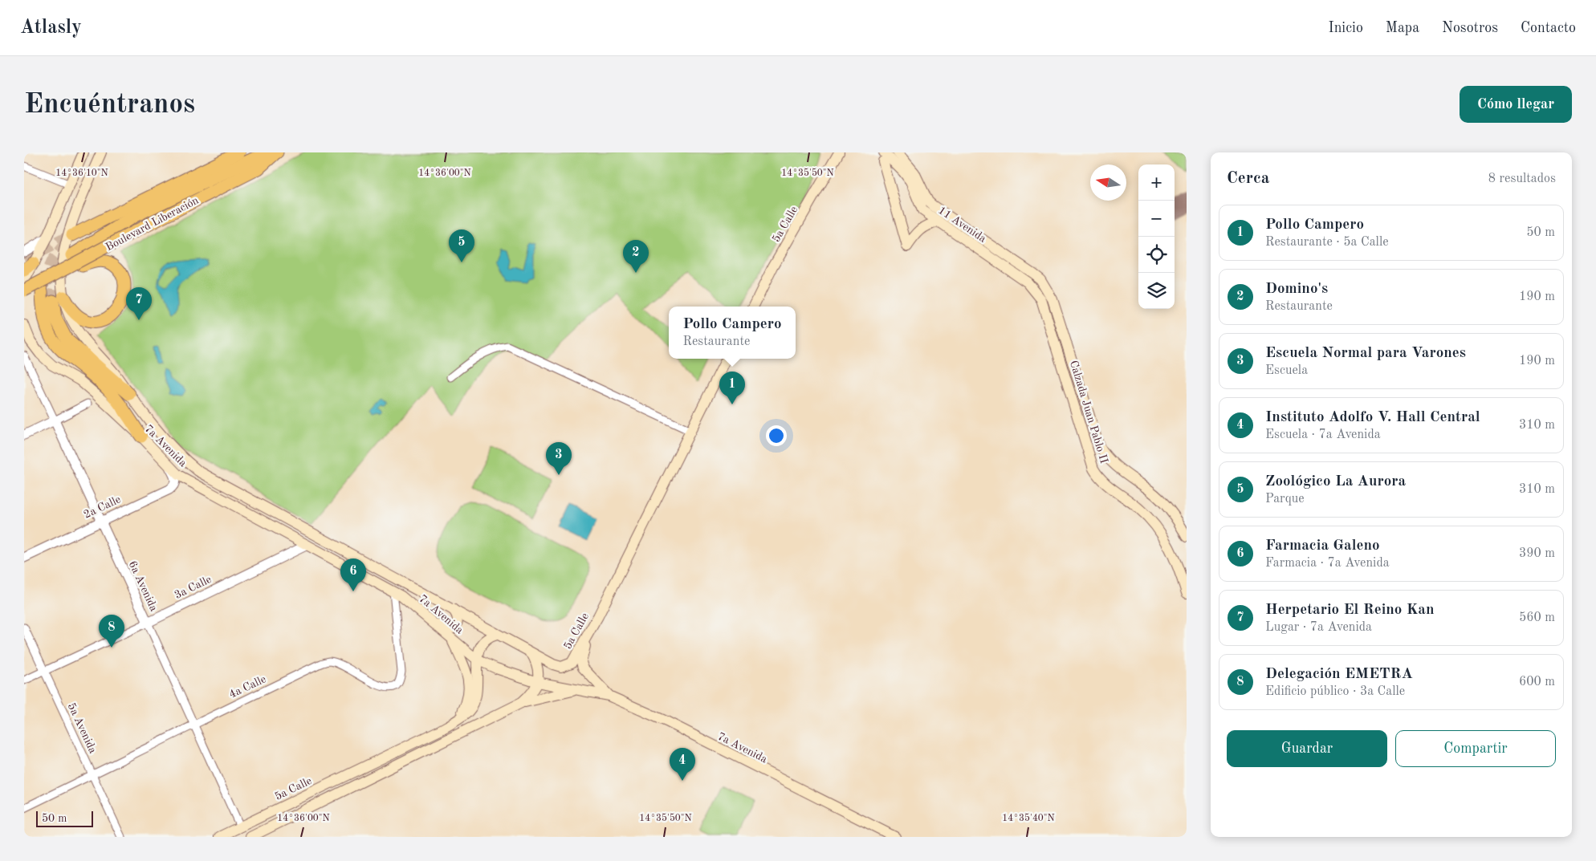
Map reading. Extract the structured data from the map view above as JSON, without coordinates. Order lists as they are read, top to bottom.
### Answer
{
  "streets": {
    "highway": ["Boulevard Liberación"],
    "main road": [
      "5a Calle",
      "11 Avenida",
      "Calzada Juan Pablo II",
      "7a Avenida"
    ],
    "street": [
      "2a Calle",
      "6a Avenida",
      "3a Calle",
      "4a Calle",
      "5a Avenida"
    ]
  },
  "crossings": [
    ["5a Calle", "7a Avenida"],
    ["5a Calle", "6a Avenida"],
    ["11 Avenida", "Calzada Juan Pablo II"],
    ["7a Avenida", "2a Calle"],
    ["7a Avenida", "3a Calle"],
    ["7a Avenida", "4a Calle"],
    ["2a Calle", "6a Avenida"],
    ["6a Avenida", "3a Calle"],
    ["6a Avenida", "4a Calle"],
    ["3a Calle", "5a Avenida"],
    ["4a Calle", "5a Avenida"]
  ],
  "scale_bar": "50 m",
  "north": "left",
  "page": {
    "header": "Atlasly",
    "nav": [
      "Inicio",
      "Mapa",
      "Nosotros",
      "Contacto"
    ],
    "buttons": [
      "Cómo llegar",
      ["Guardar", "Compartir"]
    ],
    "title": "Encuéntranos",
    "heading": ["Cerca", "8 resultados"],
    "map_buttons": ["+", "−"],
    "list": [
      {
        "mark": "1",
        "name": "Pollo Campero",
        "note": "Restaurante · 5a Calle",
        "value": "50 m"
      },
      {
        "mark": "2",
        "name": "Domino's",
        "note": "Restaurante",
        "value": "190 m"
      },
      {
        "mark": "3",
        "name": "Escuela Normal para Varones",
        "note": "Escuela",
        "value": "190 m"
      },
      {
        "mark": "4",
        "name": "Instituto Adolfo V. Hall Central",
        "note": "Escuela · 7a Avenida",
        "value": "310 m"
      },
      {
        "mark": "5",
        "name": "Zoológico La Aurora",
        "note": "Parque",
        "value": "310 m"
      },
      {
        "mark": "6",
        "name": "Farmacia Galeno",
        "note": "Farmacia · 7a Avenida",
        "value": "390 m"
      },
      {
        "mark": "7",
        "name": "Herpetario El Reino Kan",
        "note": "Lugar · 7a Avenida",
        "value": "560 m"
      },
      {
        "mark": "8",
        "name": "Delegación EMETRA",
        "note": "Edificio público · 3a Calle",
        "value": "600 m"
      }
    ],
    "pins": [
      "5",
      "2",
      "7",
      "1",
      "3",
      "6",
      "8",
      "4"
    ],
    "popup": ["Pollo Campero", "Restaurante"],
    "scale": "50 m"
  },
  "coordinates": [
    "14°36'10\"N",
    "14°36'00\"N",
    "14°35'50\"N",
    "14°35'40\"N"
  ]
}
